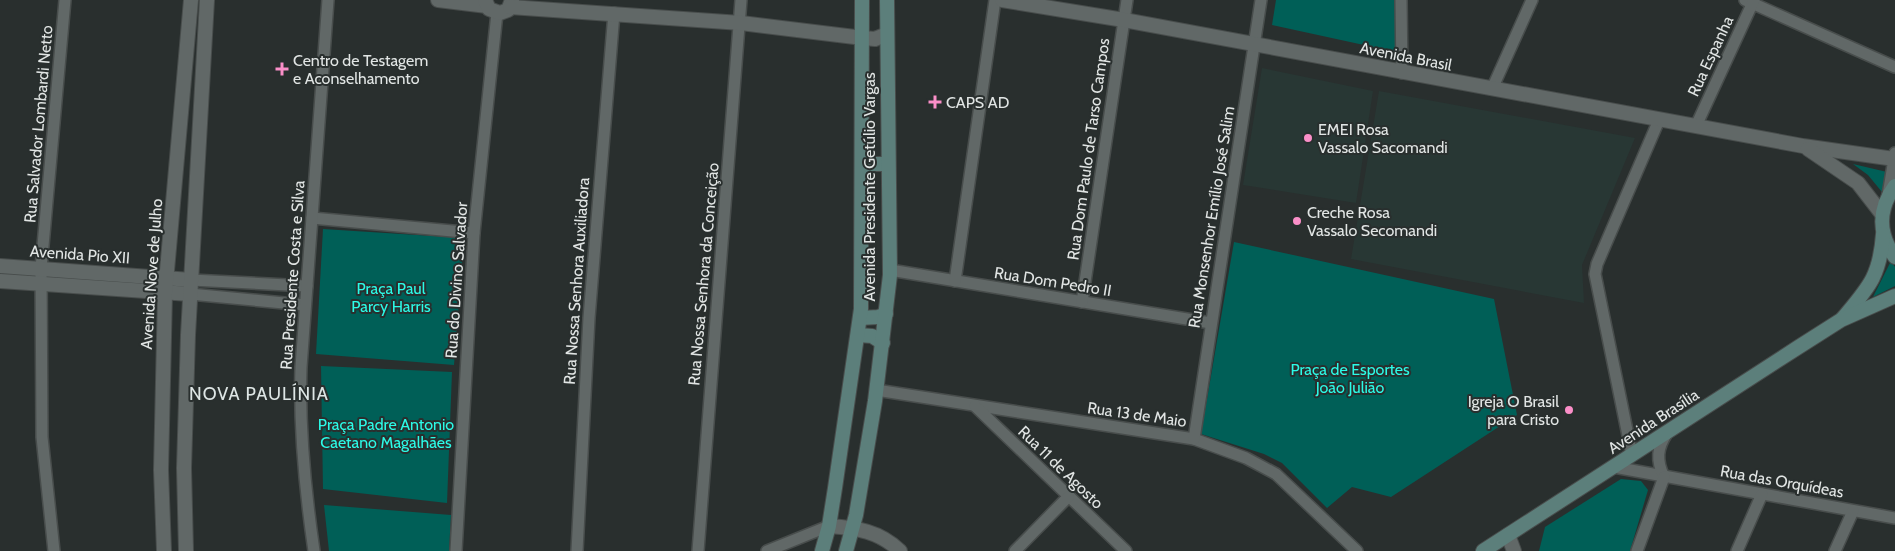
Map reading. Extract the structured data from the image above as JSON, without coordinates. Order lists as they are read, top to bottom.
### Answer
{
  "streets": {
    "main road": ["Avenida Presidente Getúlio Vargas", "Avenida Brasília"],
    "street": [
      "Avenida Brasil",
      "Rua Espanha",
      "Rua Salvador Lombardi Netto",
      "Rua Dom Paulo de Tarso Campos",
      "Rua Monsenhor Emílio José Salim",
      "Avenida Pio XII",
      "Avenida Nove de Julho",
      "Rua Nossa Senhora da Conceição",
      "Rua Presidente Costa e Silva",
      "Rua do Divino Salvador",
      "Rua Nossa Senhora Auxiliadora",
      "Rua Dom Pedro II",
      "Rua 13 de Maio",
      "Rua 11 de Agosto",
      "Rua das Orquídeas"
    ]
  },
  "crossings": [
    ["Avenida Brasil", "Rua Espanha"],
    ["Avenida Brasil", "Rua Dom Paulo de Tarso Campos"],
    ["Avenida Brasil", "Rua Monsenhor Emílio José Salim"],
    ["Avenida Brasil", "Avenida Brasília"],
    ["Rua Salvador Lombardi Netto", "Avenida Pio XII"],
    ["Rua Dom Paulo de Tarso Campos", "Rua Dom Pedro II"],
    ["Avenida Presidente Getúlio Vargas", "Rua Dom Pedro II"],
    ["Avenida Presidente Getúlio Vargas", "Rua 13 de Maio"],
    ["Rua Monsenhor Emílio José Salim", "Rua Dom Pedro II"],
    ["Rua Monsenhor Emílio José Salim", "Rua 13 de Maio"],
    ["Avenida Pio XII", "Avenida Nove de Julho"],
    ["Avenida Pio XII", "Rua Presidente Costa e Silva"],
    ["Rua 13 de Maio", "Rua 11 de Agosto"],
    ["Avenida Brasília", "Rua das Orquídeas"]
  ],
  "districts": ["NOVA PAULÍNIA"],
  "parks": ["Praça Paul Parcy Harris", "Praça de Esportes João Julião", "Praça Padre Antonio Caetano Magalhães"],
  "places": {
    "health": ["Centro de Testagem e Aconselhamento", "CAPS AD"],
    "other": ["EMEI Rosa Vassalo Sacomandi", "Creche Rosa Vassalo Secomandi", "Igreja O Brasil para Cristo"]
  }
}
